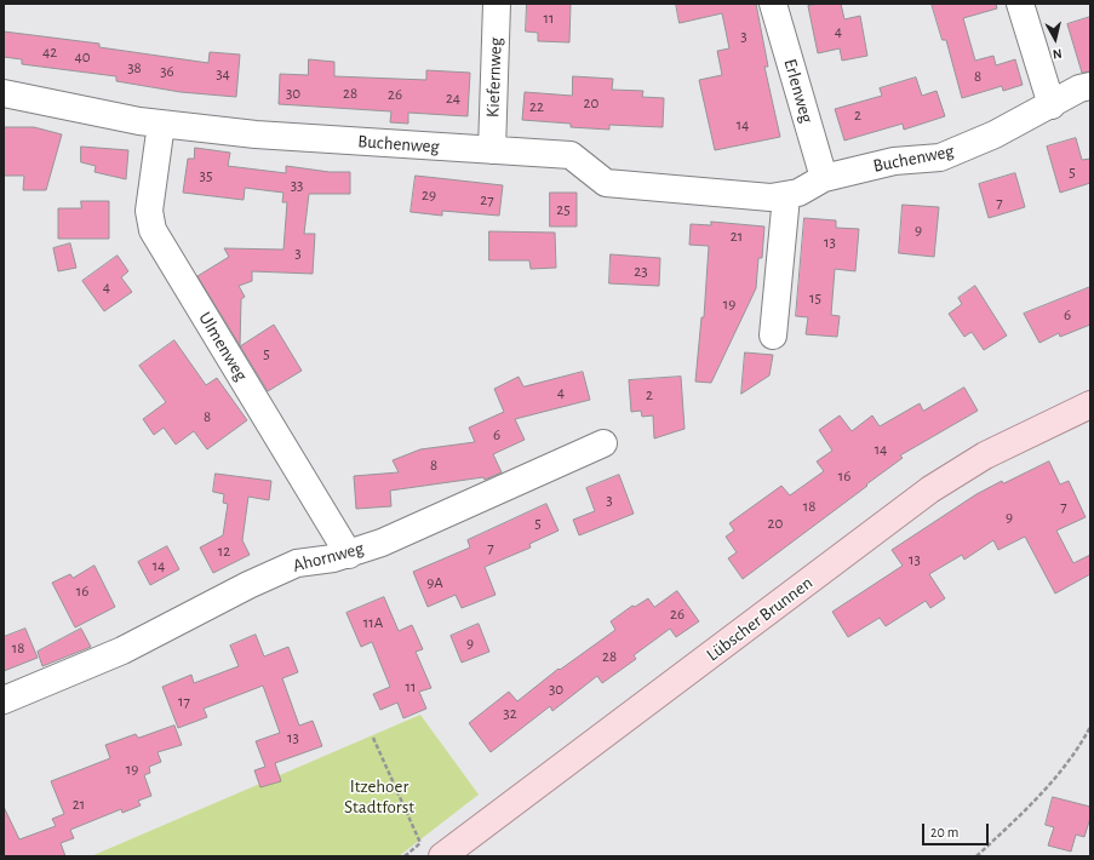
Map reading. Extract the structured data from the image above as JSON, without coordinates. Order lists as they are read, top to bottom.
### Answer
{
  "streets": {
    "main road": ["Lübscher Brunnen"],
    "street": [
      "Kiefernweg",
      "Erlenweg",
      "Buchenweg",
      "Ulmenweg",
      "Ahornweg"
    ]
  },
  "crossings": [
    ["Kiefernweg", "Buchenweg"],
    ["Erlenweg", "Buchenweg"],
    ["Buchenweg", "Ulmenweg"],
    ["Ulmenweg", "Ahornweg"]
  ],
  "parks": ["Itzehoer Stadtforst"],
  "house_numbers": [
    "11",
    "4",
    "3",
    "42",
    "40",
    "38",
    "36",
    "34",
    "8",
    "30",
    "28",
    "26",
    "24",
    "20",
    "22",
    "2",
    "14",
    "5",
    "35",
    "33",
    "29",
    "27",
    "7",
    "25",
    "9",
    "21",
    "13",
    "3",
    "23",
    "4",
    "15",
    "19",
    "6",
    "5",
    "4",
    "2",
    "8",
    "6",
    "14",
    "8",
    "16",
    "3",
    "18",
    "7",
    "9",
    "5",
    "20",
    "7",
    "12",
    "13",
    "14",
    "9A",
    "16",
    "26",
    "11A",
    "9",
    "18",
    "28",
    "11",
    "30",
    "17",
    "32",
    "13",
    "19",
    "21"
  ],
  "scale_bar": "20 m",
  "north": "bottom"
}
